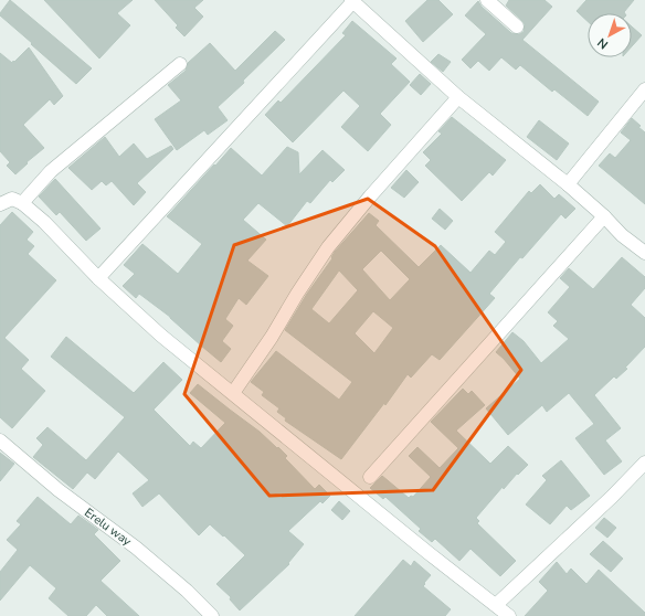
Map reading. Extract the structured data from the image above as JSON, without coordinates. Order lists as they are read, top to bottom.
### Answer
{
  "streets": {
    "street": ["Erelu way"]
  },
  "north": "bottom left"
}
